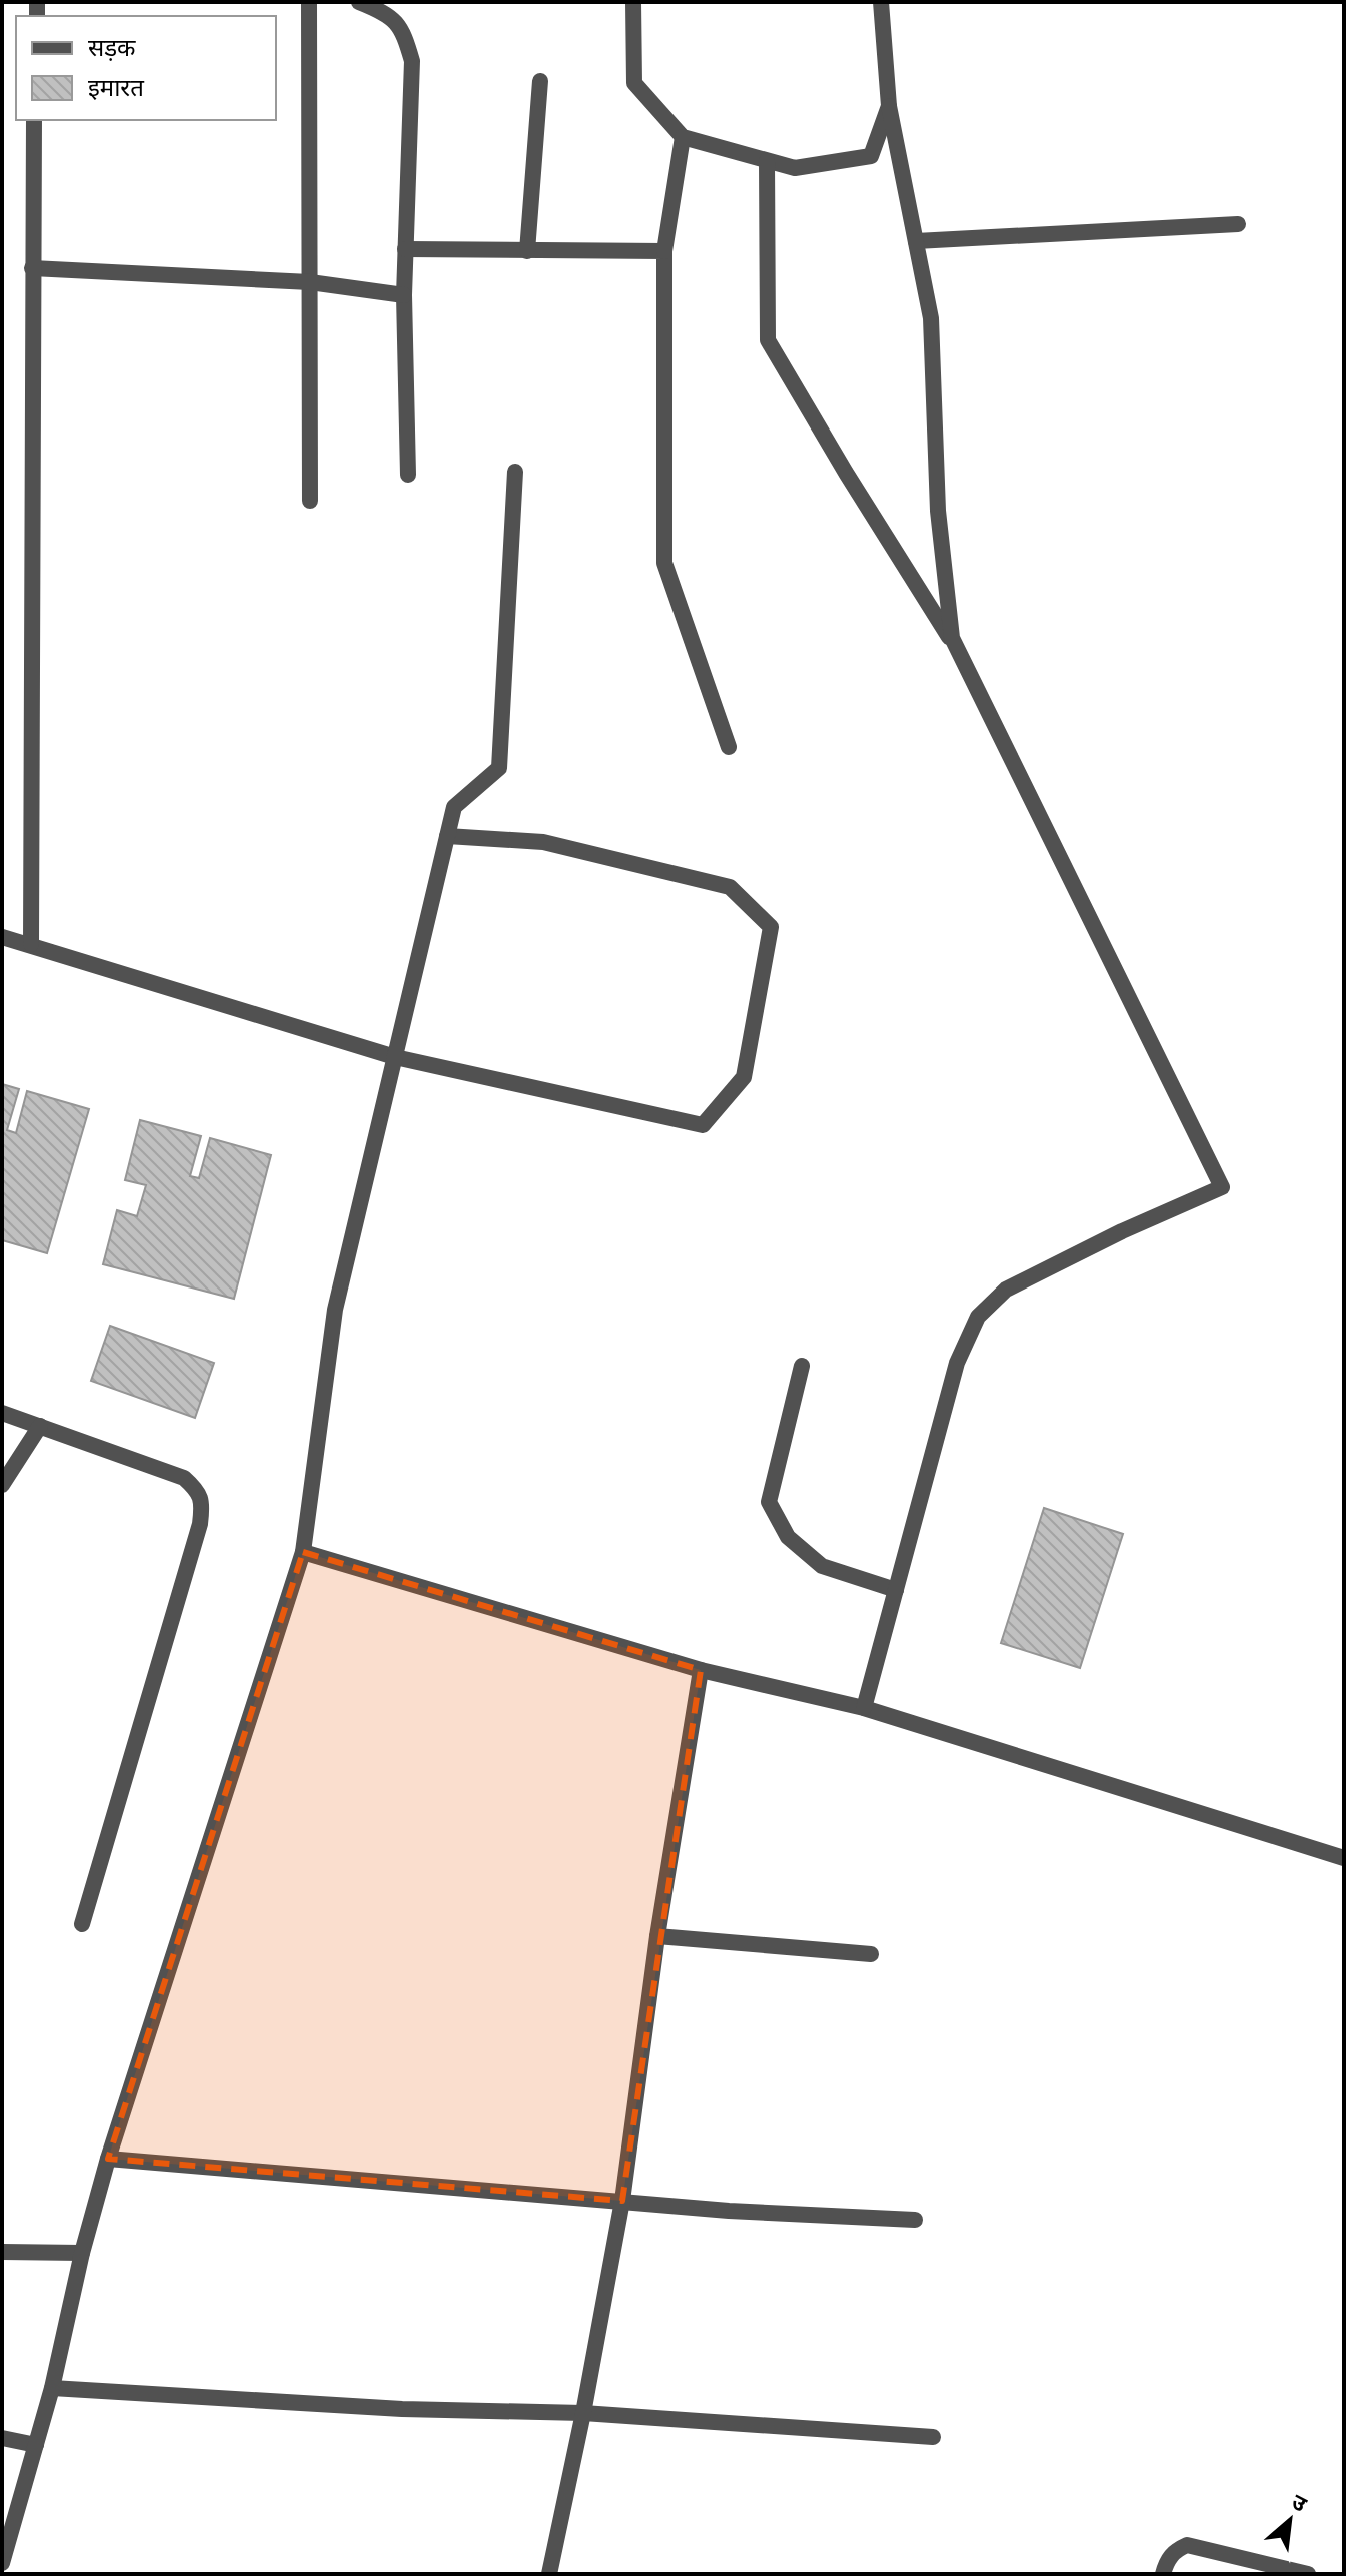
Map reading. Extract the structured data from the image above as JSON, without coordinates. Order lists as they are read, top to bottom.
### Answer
{
  "legend": ["सड़क", "इमारत"],
  "north": "top right"
}
